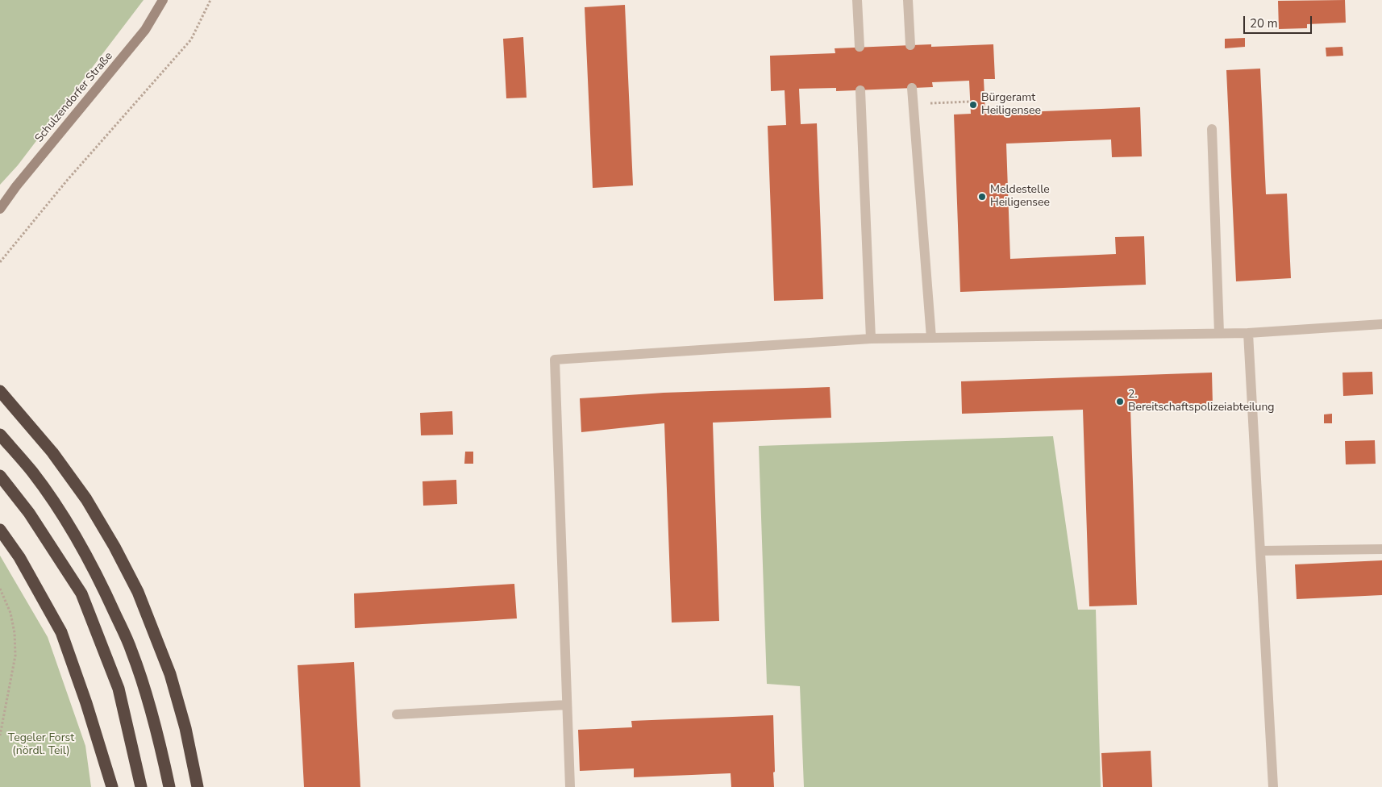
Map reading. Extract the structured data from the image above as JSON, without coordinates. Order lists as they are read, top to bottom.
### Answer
{
  "streets": {
    "main road": ["Schulzendorfer Straße"]
  },
  "parks": ["Tegeler Forst (nördl. Teil)"],
  "places": ["Bürgeramt Heiligensee", "Meldestelle Heiligensee", "2. Bereitschaftspolizeiabteilung"],
  "scale_bar": "20 m"
}
